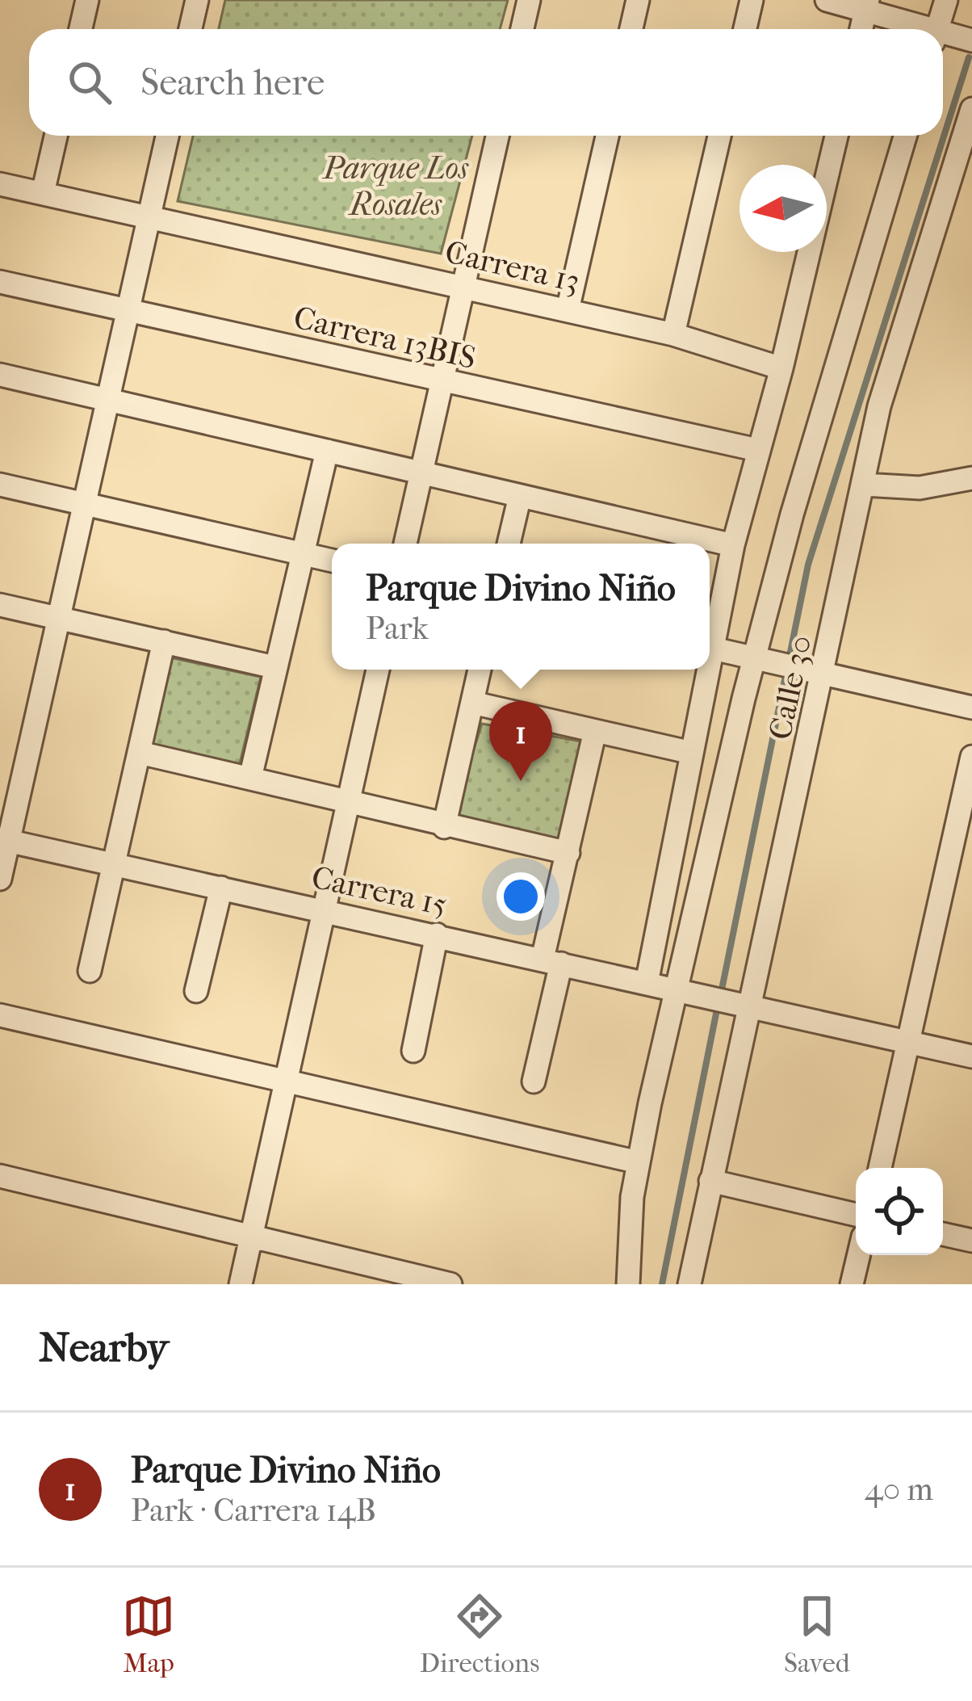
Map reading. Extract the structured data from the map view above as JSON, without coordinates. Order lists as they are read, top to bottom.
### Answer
{
  "streets": {
    "street": [
      "Carrera 13",
      "Carrera 13BIS",
      "Calle 30",
      "Carrera 15"
    ]
  },
  "crossings": [
    ["Calle 30", "Carrera 15"]
  ],
  "parks": ["Parque Los Rosales"],
  "north": "left",
  "page": {
    "search": "Search here",
    "popup": ["Parque Divino Niño", "Park"],
    "pins": "1",
    "heading": "Nearby",
    "list": [
      {
        "mark": "1",
        "name": "Parque Divino Niño",
        "note": "Park · Carrera 14B",
        "value": "40 m"
      }
    ],
    "nav": ["Map", "Directions", "Saved"]
  }
}
